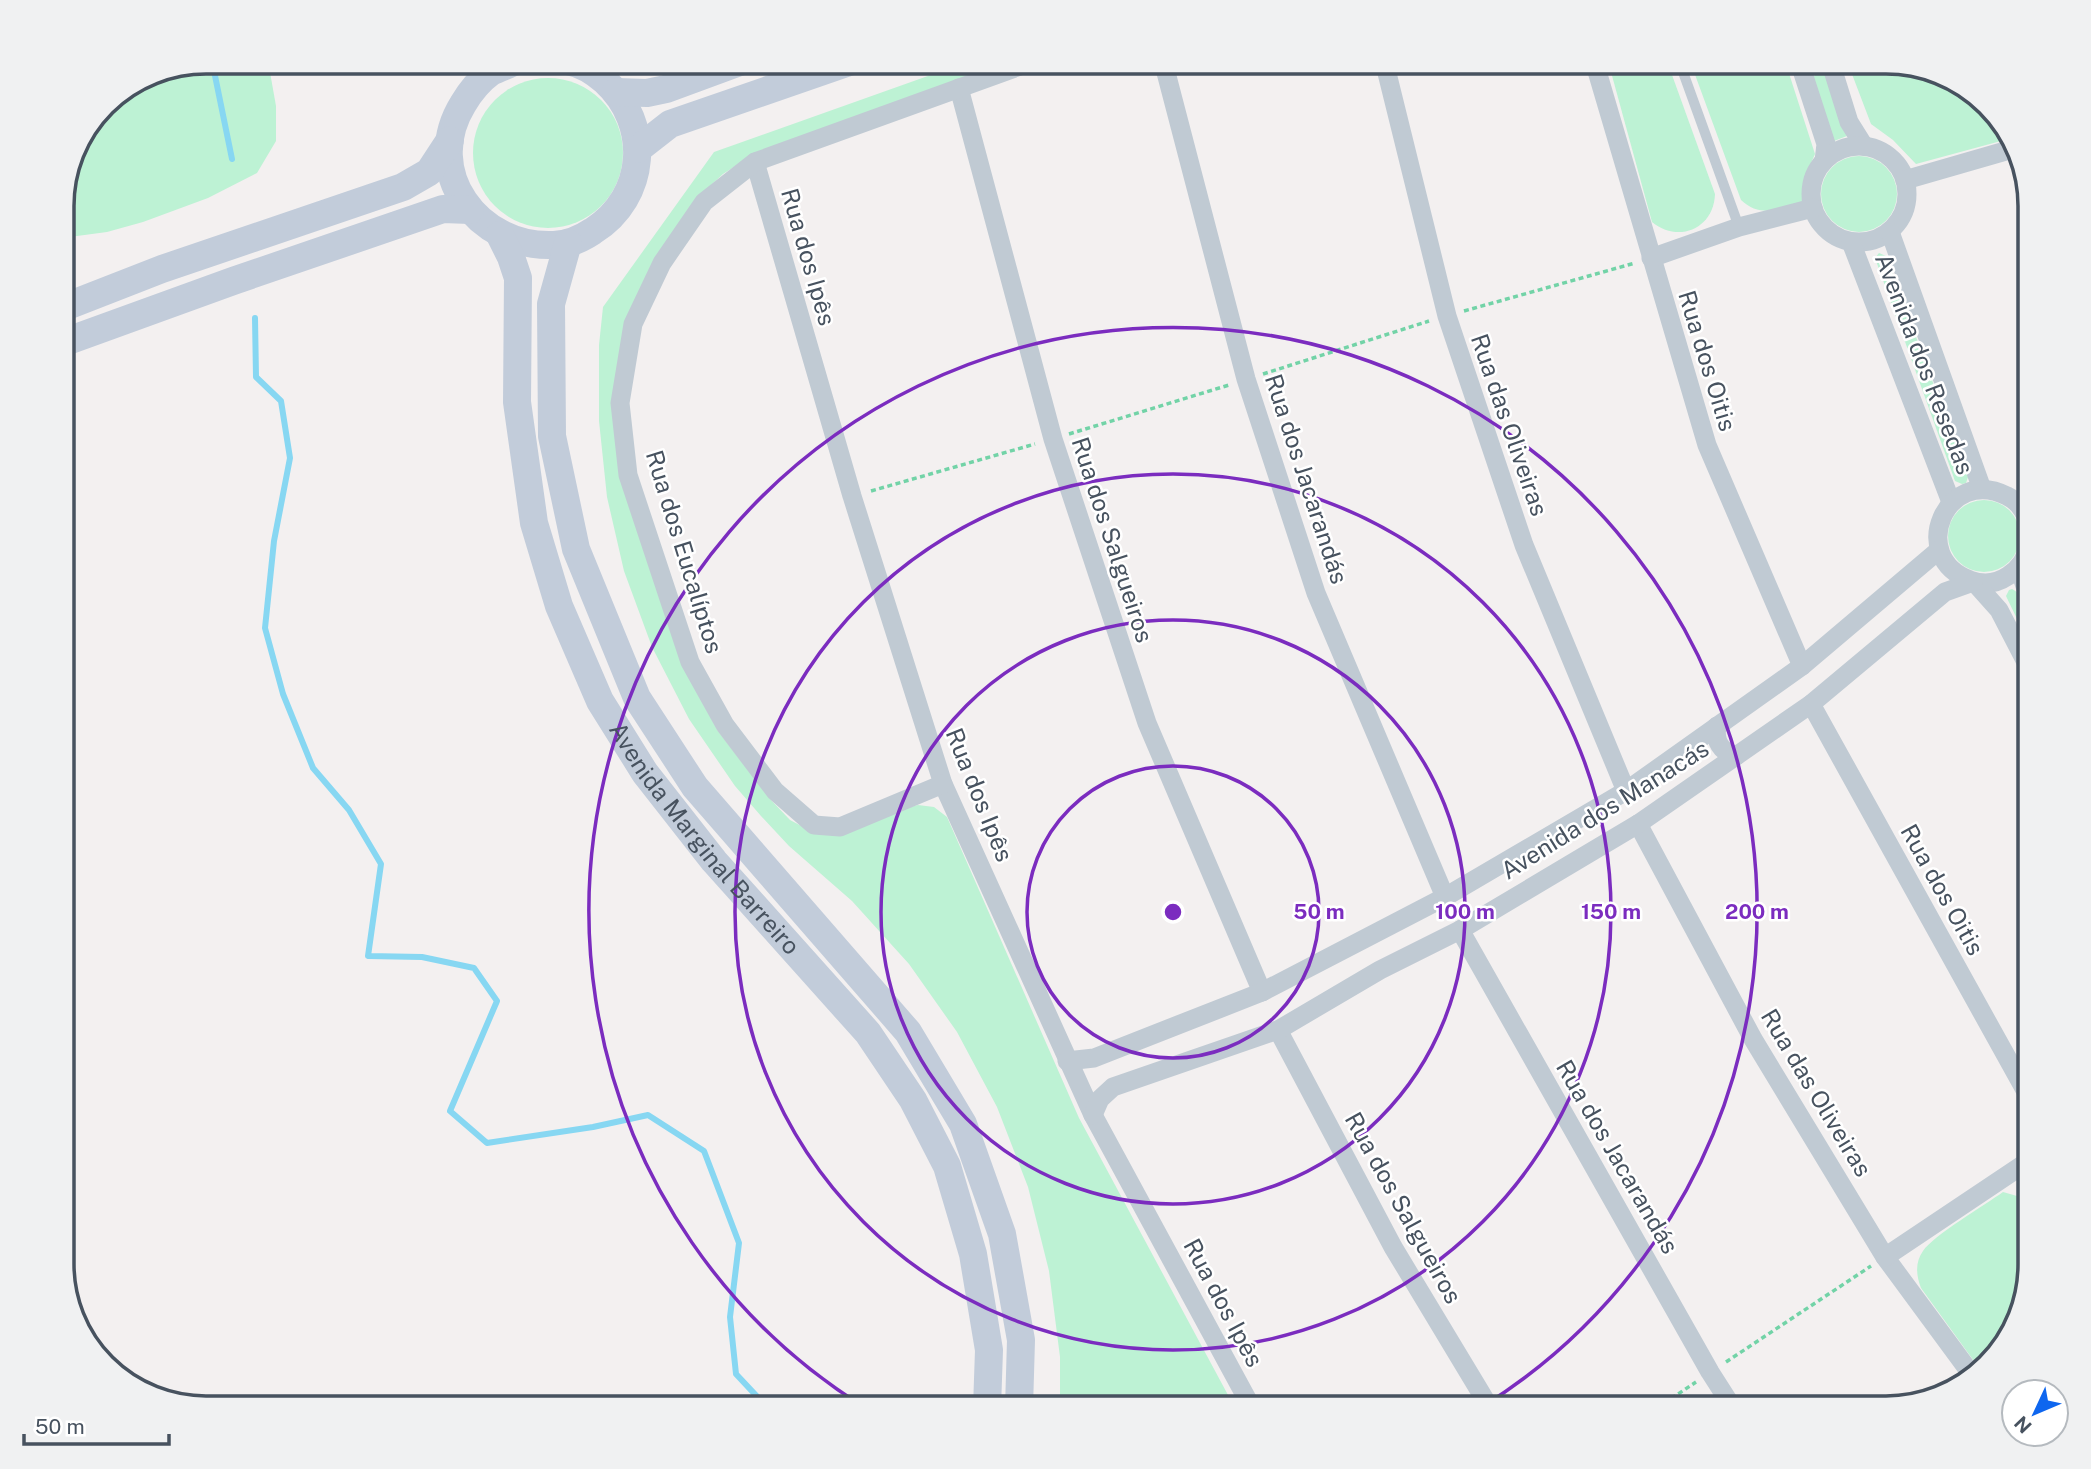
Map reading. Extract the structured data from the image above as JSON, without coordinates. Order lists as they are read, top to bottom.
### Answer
{
  "streets": {
    "street": [
      "Rua dos Ipês",
      "Rua dos Oitis",
      "Avenida dos Resedas",
      "Rua das Oliveiras",
      "Rua dos Jacarandás",
      "Rua dos Salgueiros",
      "Rua dos Eucalíptos",
      "Avenida dos Manacás",
      "Avenida Marginal Barreiro"
    ]
  },
  "crossings": [
    ["Rua dos Ipês", "Rua dos Eucalíptos"],
    ["Rua dos Ipês", "Avenida dos Manacás"],
    ["Rua dos Oitis", "Avenida dos Manacás"],
    ["Rua das Oliveiras", "Avenida dos Manacás"],
    ["Rua dos Jacarandás", "Avenida dos Manacás"],
    ["Rua dos Salgueiros", "Rua dos Eucalíptos"],
    ["Rua dos Salgueiros", "Avenida dos Manacás"]
  ],
  "scale_bar": "50 m",
  "north": "bottom left",
  "rings": [
    "50 m",
    "100 m",
    "150 m",
    "200 m"
  ]
}
